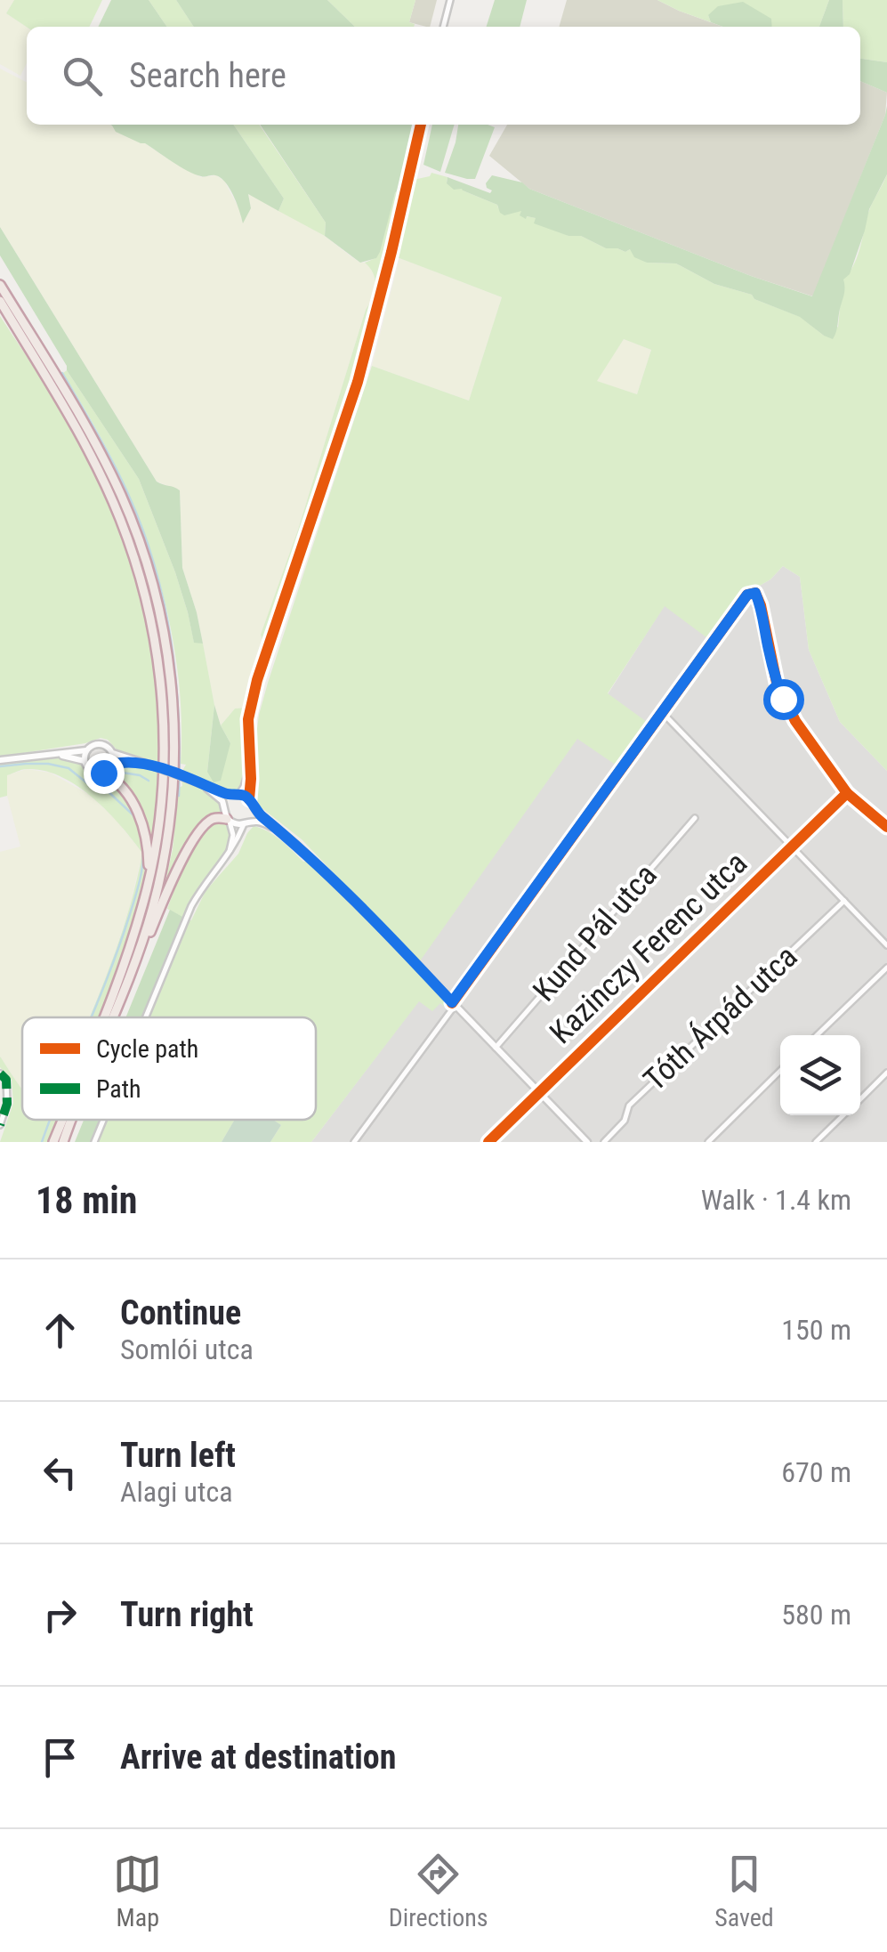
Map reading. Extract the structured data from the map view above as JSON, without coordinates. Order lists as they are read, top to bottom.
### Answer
{
  "streets": {
    "street": ["Kund Pál utca", "Kazinczy Ferenc utca", "Tóth Árpád utca"]
  },
  "legend": ["Cycle path", "Path"],
  "page": {
    "search": "Search here",
    "heading": ["18 min", "Walk · 1.4 km"],
    "list": [
      ["Continue", "Somlói utca", "150 m"],
      ["Turn left", "Alagi utca", "670 m"],
      ["Turn right", "580 m"],
      "Arrive at destination"
    ],
    "nav": ["Map", "Directions", "Saved"]
  }
}
